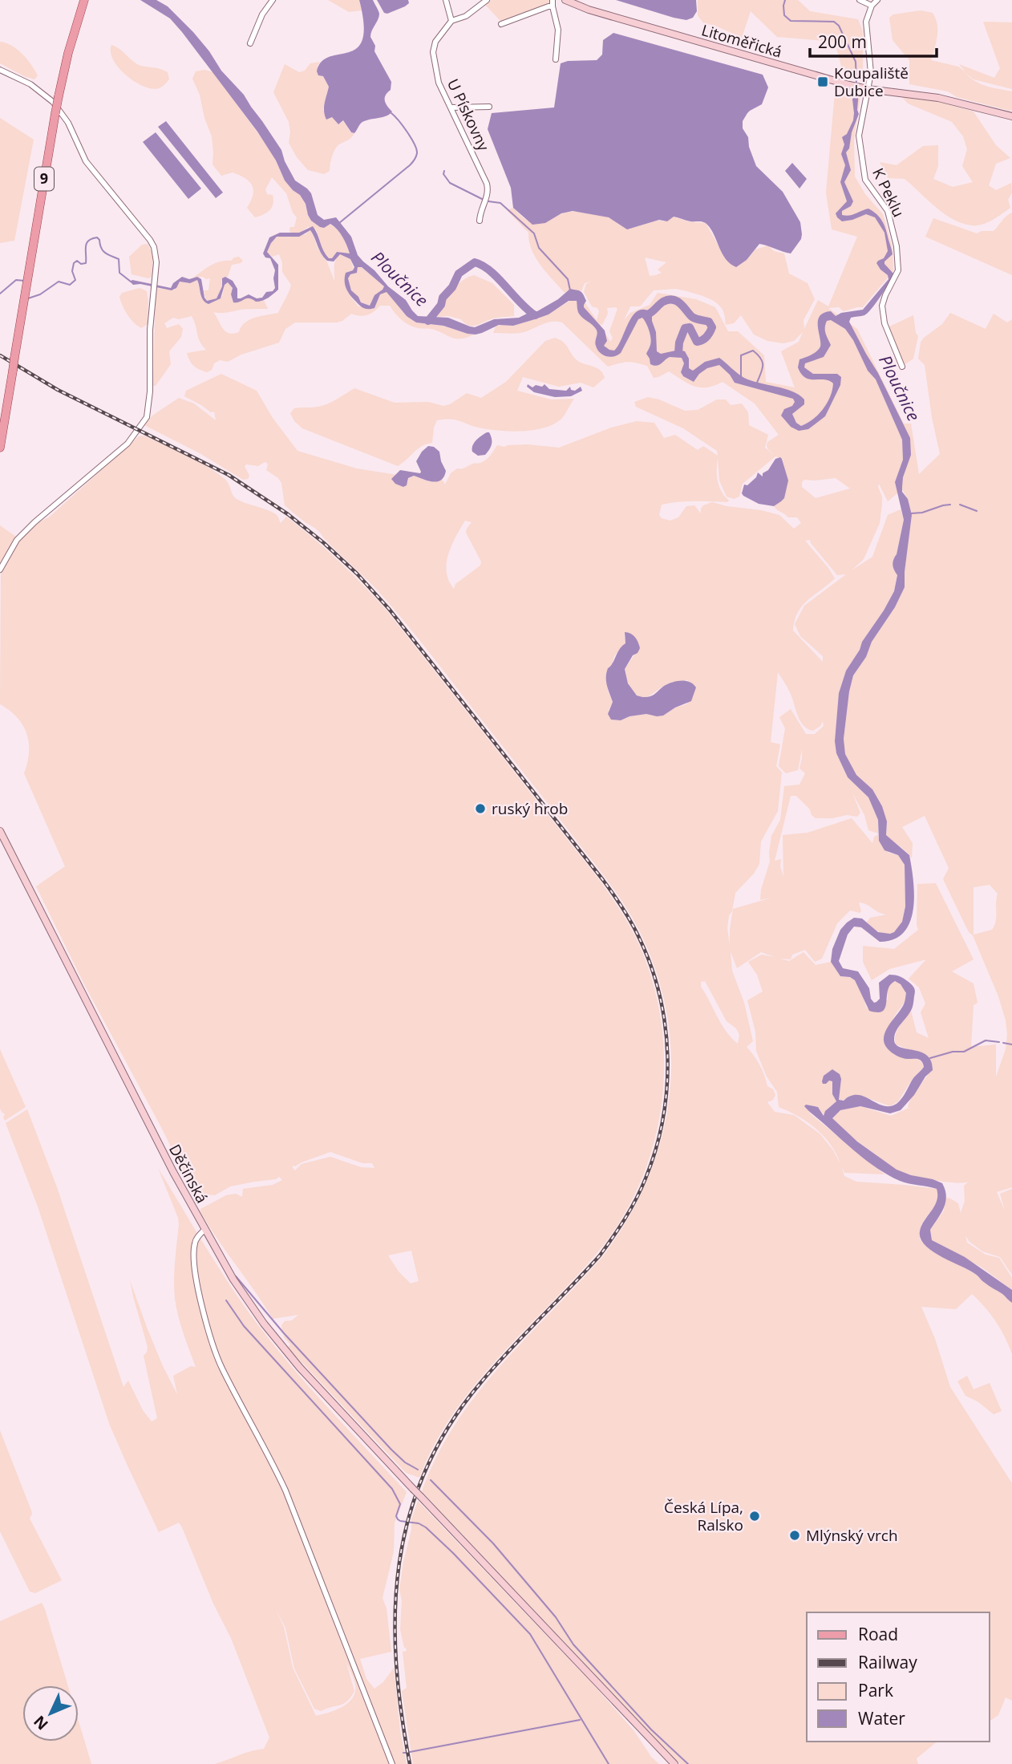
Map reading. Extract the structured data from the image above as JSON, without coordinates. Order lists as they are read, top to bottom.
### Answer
{
  "streets": {
    "main road": ["Litoměřická", "9", "Děčínská"],
    "street": ["U Pískovny", "K Peklu"]
  },
  "crossings": [
    ["Litoměřická", "K Peklu"]
  ],
  "water": ["Ploučnice"],
  "places": {
    "transit": ["Koupaliště Dubice"],
    "other": ["ruský hrob", "Česká Lípa, Ralsko", "Mlýnský vrch"]
  },
  "legend": [
    "Road",
    "Railway",
    "Park",
    "Water"
  ],
  "scale_bar": "200 m",
  "north": "bottom left"
}
